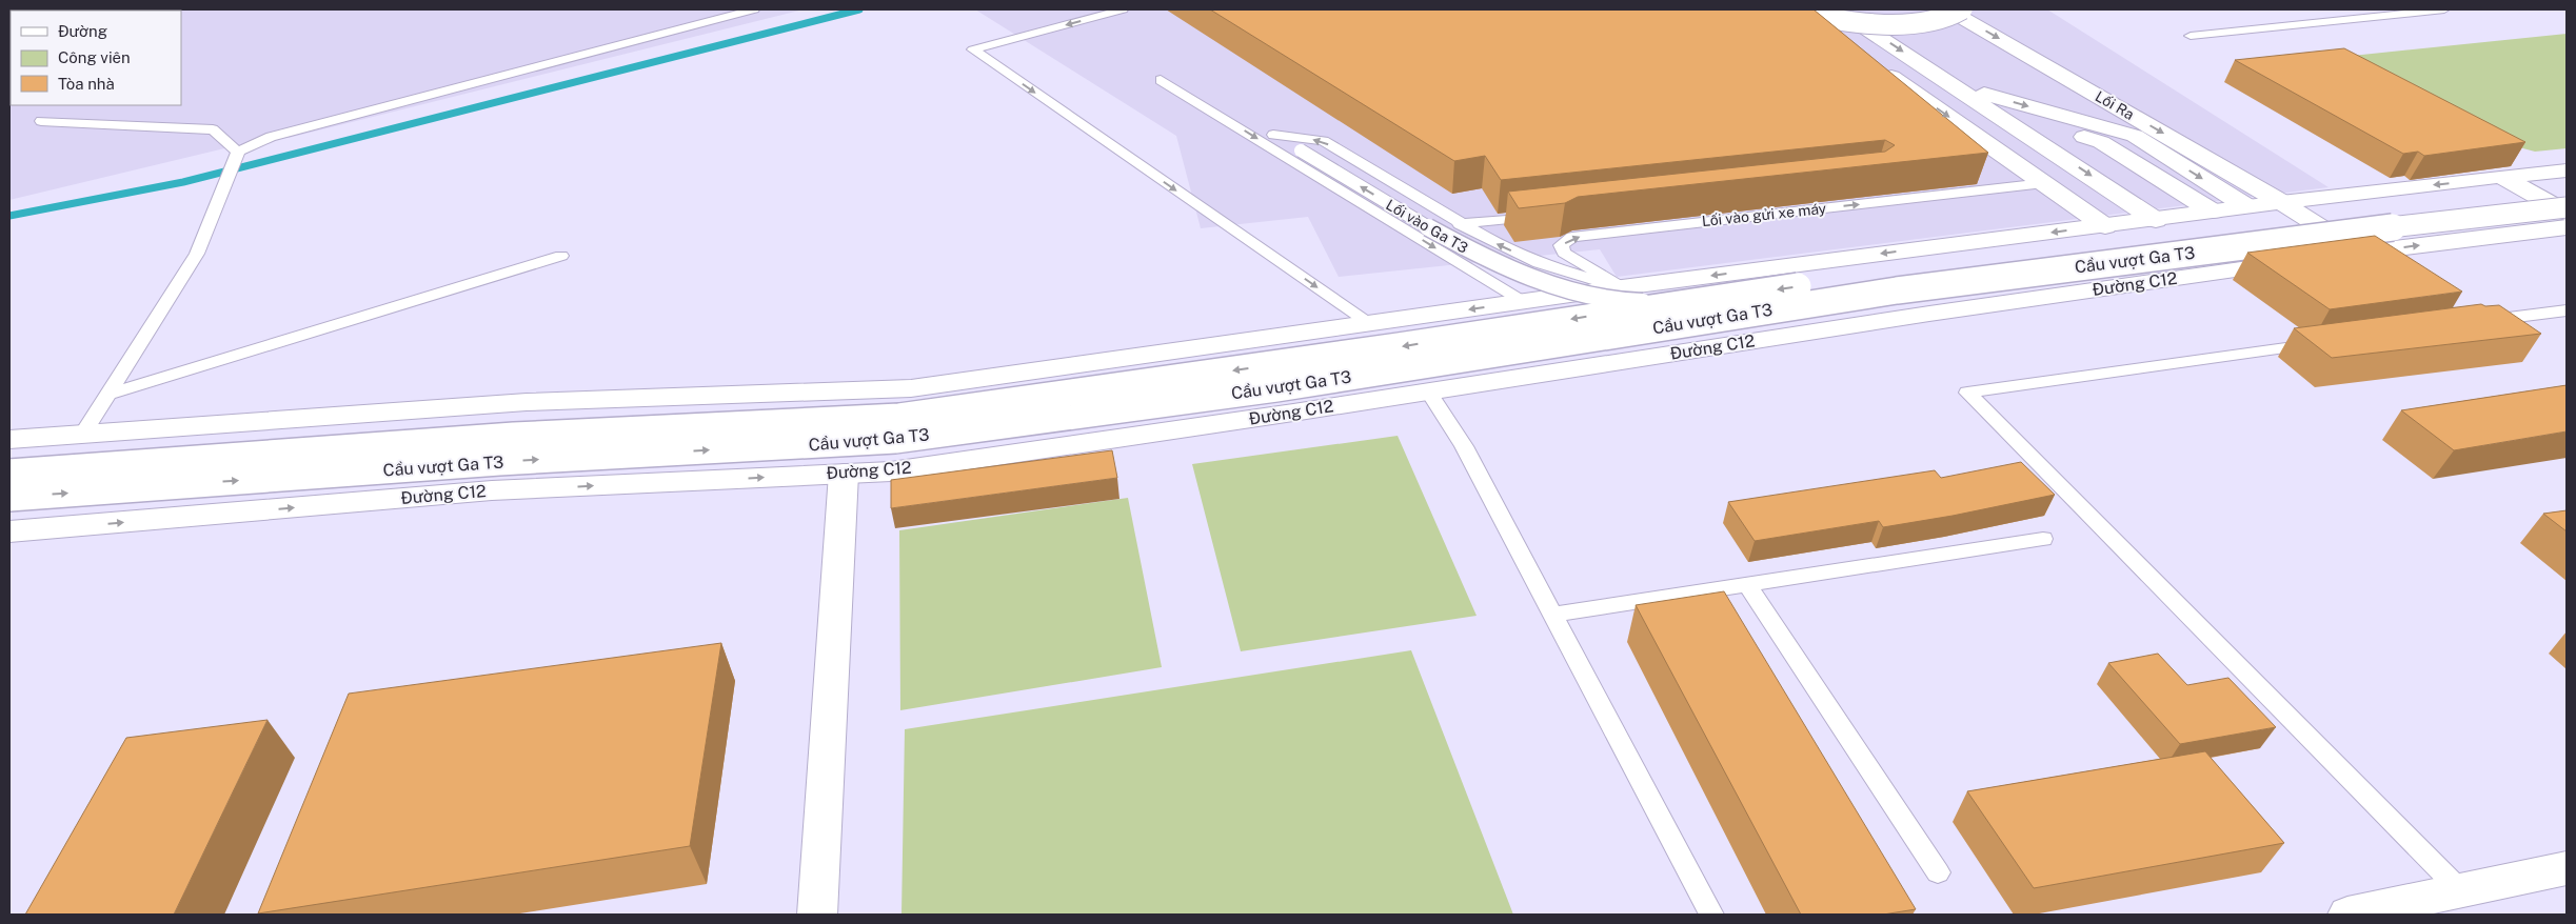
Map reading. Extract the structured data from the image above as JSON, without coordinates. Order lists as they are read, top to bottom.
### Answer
{
  "streets": {
    "main road": ["Lối Ra", "Cầu vượt Ga T3", "Đường C12"],
    "lane": ["Lối vào gửi xe máy", "Lối vào Ga T3"]
  },
  "crossings": [
    ["Lối Ra", "Đường C12"],
    ["Lối vào Ga T3", "Cầu vượt Ga T3"]
  ],
  "legend": ["Đường", "Công viên", "Tòa nhà"]
}
